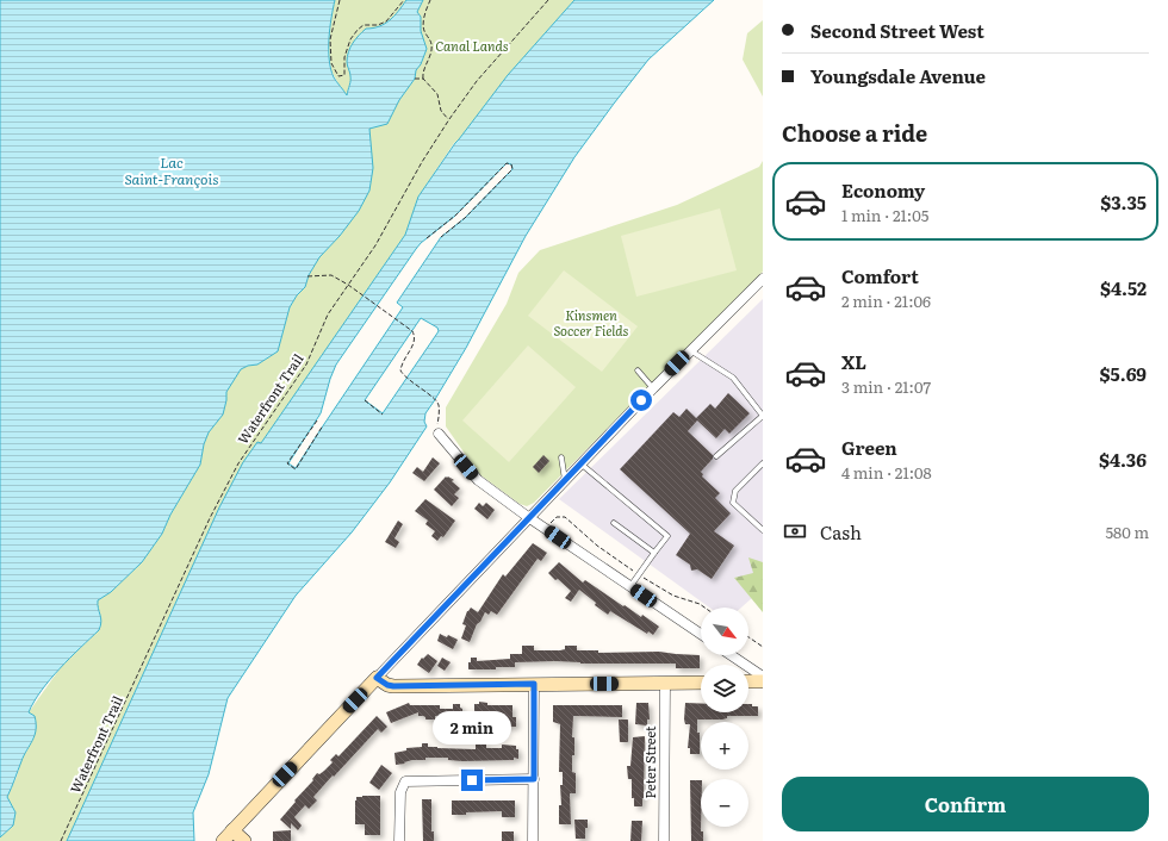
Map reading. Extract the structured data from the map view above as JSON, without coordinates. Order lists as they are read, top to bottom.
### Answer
{
  "streets": {
    "street": ["Peter Street"],
    "path": ["Waterfront Trail"]
  },
  "water": ["Lac Saint-François"],
  "parks": ["Canal Lands", "Kinsmen Soccer Fields"],
  "north": "bottom right",
  "page": {
    "banner": ["Second Street West", "Youngsdale Avenue"],
    "heading": "Choose a ride",
    "list": [
      {
        "name": "Economy",
        "note": "1 min · 21:05",
        "value": "$3.35"
      },
      {
        "name": "Comfort",
        "note": "2 min · 21:06",
        "value": "$4.52"
      },
      {
        "name": "XL",
        "note": "3 min · 21:07",
        "value": "$5.69"
      },
      {
        "name": "Green",
        "note": "4 min · 21:08",
        "value": "$4.36"
      }
    ],
    "pay": ["Cash", "580 m"],
    "map_buttons": ["+", "−"],
    "bubble": "2 min",
    "buttons": "Confirm"
  }
}
